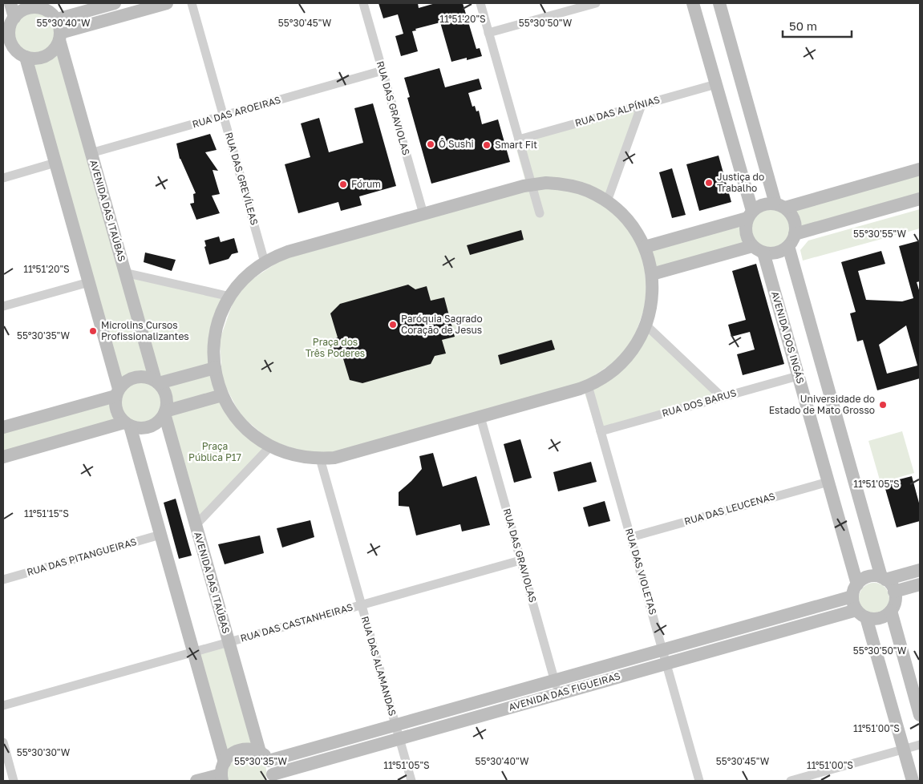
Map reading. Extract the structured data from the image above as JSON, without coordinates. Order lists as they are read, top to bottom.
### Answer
{
  "streets": {
    "street": [
      "RUA DAS GRAVIOLAS",
      "RUA DAS ALPÍNIAS",
      "RUA DAS AROEIRAS",
      "RUA DAS GREVÍLEAS",
      "AVENIDA DAS ITAÚBAS",
      "AVENIDA DOS INGÁS",
      "RUA DOS BARUS",
      "RUA DAS LEUCENAS",
      "RUA DAS PITANGUEIRAS",
      "RUA DAS VIOLETAS",
      "RUA DAS CASTANHEIRAS",
      "RUA DAS ALAMANDAS",
      "AVENIDA DAS FIGUEIRAS"
    ]
  },
  "crossings": [
    ["RUA DAS GRAVIOLAS", "RUA DAS AROEIRAS"],
    ["RUA DAS GRAVIOLAS", "RUA DAS CASTANHEIRAS"],
    ["RUA DAS GRAVIOLAS", "AVENIDA DAS FIGUEIRAS"],
    ["RUA DAS AROEIRAS", "RUA DAS GREVÍLEAS"],
    ["RUA DAS AROEIRAS", "AVENIDA DAS ITAÚBAS"],
    ["AVENIDA DAS ITAÚBAS", "RUA DAS CASTANHEIRAS"],
    ["AVENIDA DAS ITAÚBAS", "AVENIDA DAS FIGUEIRAS"],
    ["AVENIDA DOS INGÁS", "RUA DOS BARUS"],
    ["AVENIDA DOS INGÁS", "RUA DAS LEUCENAS"],
    ["AVENIDA DOS INGÁS", "AVENIDA DAS FIGUEIRAS"],
    ["RUA DOS BARUS", "RUA DAS VIOLETAS"],
    ["RUA DAS LEUCENAS", "RUA DAS VIOLETAS"],
    ["RUA DAS VIOLETAS", "AVENIDA DAS FIGUEIRAS"],
    ["RUA DAS CASTANHEIRAS", "RUA DAS ALAMANDAS"],
    ["RUA DAS ALAMANDAS", "AVENIDA DAS FIGUEIRAS"]
  ],
  "parks": ["Praça dos Três Poderes", "Praça Pública P17"],
  "places": [
    "Ô Sushi",
    "Smart Fit",
    "Justiça do Trabalho",
    "Fórum",
    "Paróquia Sagrado Coração de Jesus",
    "Microlins Cursos Profissionalizantes",
    "Universidade do Estado de Mato Grosso"
  ],
  "scale_bar": "50 m",
  "coordinates": [
    "11°51'20\"S",
    "55°30'40\"W",
    "55°30'45\"W",
    "55°30'50\"W",
    "55°30'55\"W",
    "55°30'35\"W",
    "11°51'05\"S",
    "11°51'15\"S",
    "11°51'00\"S",
    "55°30'30\"W"
  ]
}
